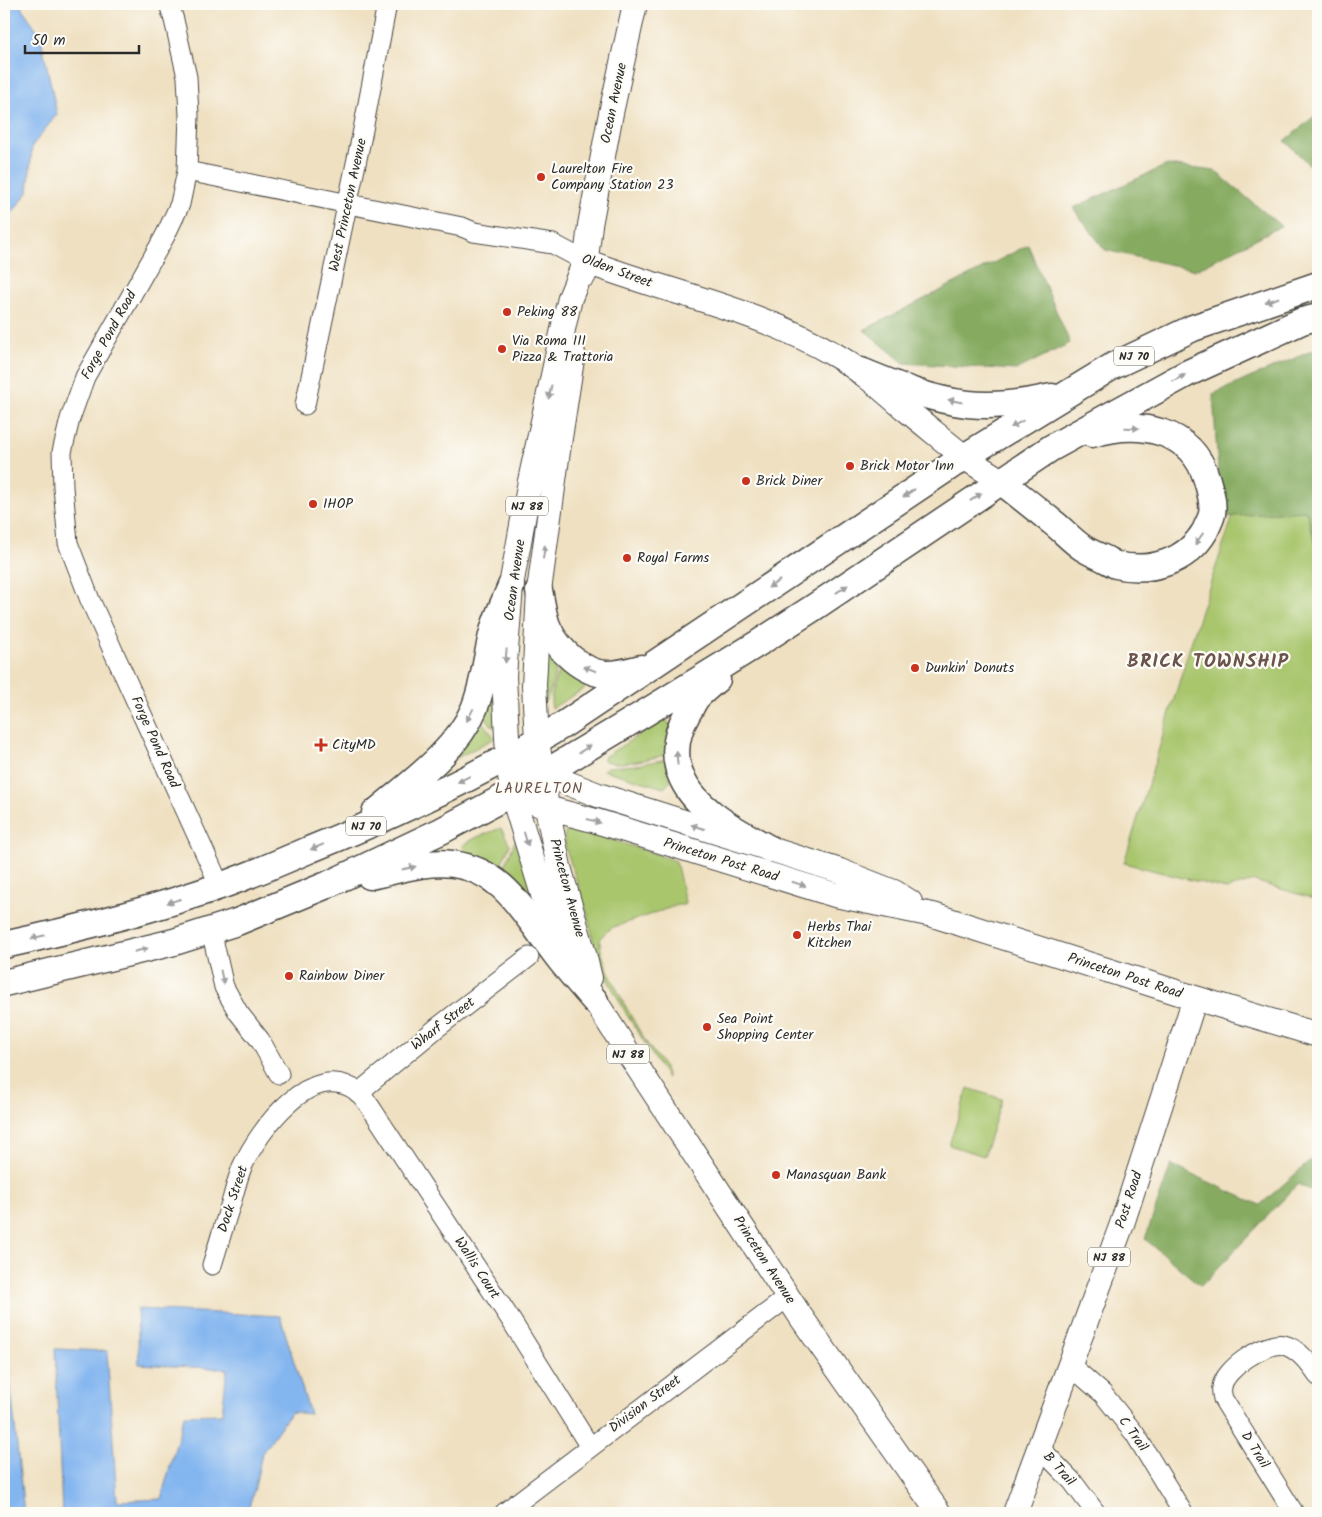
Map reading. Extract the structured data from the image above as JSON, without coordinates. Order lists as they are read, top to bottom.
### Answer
{
  "streets": {
    "highway": ["NJ 70"],
    "main road": [
      "Ocean Avenue",
      "Olden Street",
      "NJ 88",
      "Princeton Post Road",
      "Princeton Avenue",
      "Post Road"
    ],
    "street": [
      "West Princeton Avenue",
      "Forge Pond Road",
      "Wharf Street",
      "Dock Street",
      "Wallis Court",
      "Division Street",
      "C Trail",
      "D Trail",
      "B Trail"
    ]
  },
  "crossings": [
    ["Ocean Avenue", "Olden Street"],
    ["Ocean Avenue", "NJ 70"],
    ["Ocean Avenue", "NJ 88"],
    ["Ocean Avenue", "Princeton Post Road"],
    ["West Princeton Avenue", "Olden Street"],
    ["Olden Street", "Forge Pond Road"],
    ["Olden Street", "NJ 70"],
    ["Forge Pond Road", "NJ 70"],
    ["NJ 70", "NJ 88"],
    ["NJ 70", "Princeton Post Road"],
    ["NJ 70", "Princeton Avenue"],
    ["NJ 88", "Princeton Post Road"],
    ["NJ 88", "Princeton Avenue"],
    ["Princeton Post Road", "Princeton Avenue"],
    ["Princeton Post Road", "Post Road"],
    ["Princeton Avenue", "Division Street"],
    ["Wharf Street", "Dock Street"],
    ["Wharf Street", "Wallis Court"],
    ["Dock Street", "Wallis Court"],
    ["Post Road", "C Trail"],
    ["Post Road", "B Trail"],
    ["Wallis Court", "Division Street"]
  ],
  "districts": ["BRICK TOWNSHIP", "LAURELTON"],
  "places": {
    "other": [
      "Laurelton Fire Company Station 23",
      "Peking 88",
      "Via Roma III Pizza & Trattoria",
      "Brick Motor Inn",
      "Brick Diner",
      "IHOP",
      "Royal Farms",
      "Dunkin' Donuts",
      "Herbs Thai Kitchen",
      "Rainbow Diner",
      "Sea Point Shopping Center",
      "Manasquan Bank"
    ],
    "health": ["CityMD"]
  },
  "scale_bar": "50 m"
}
